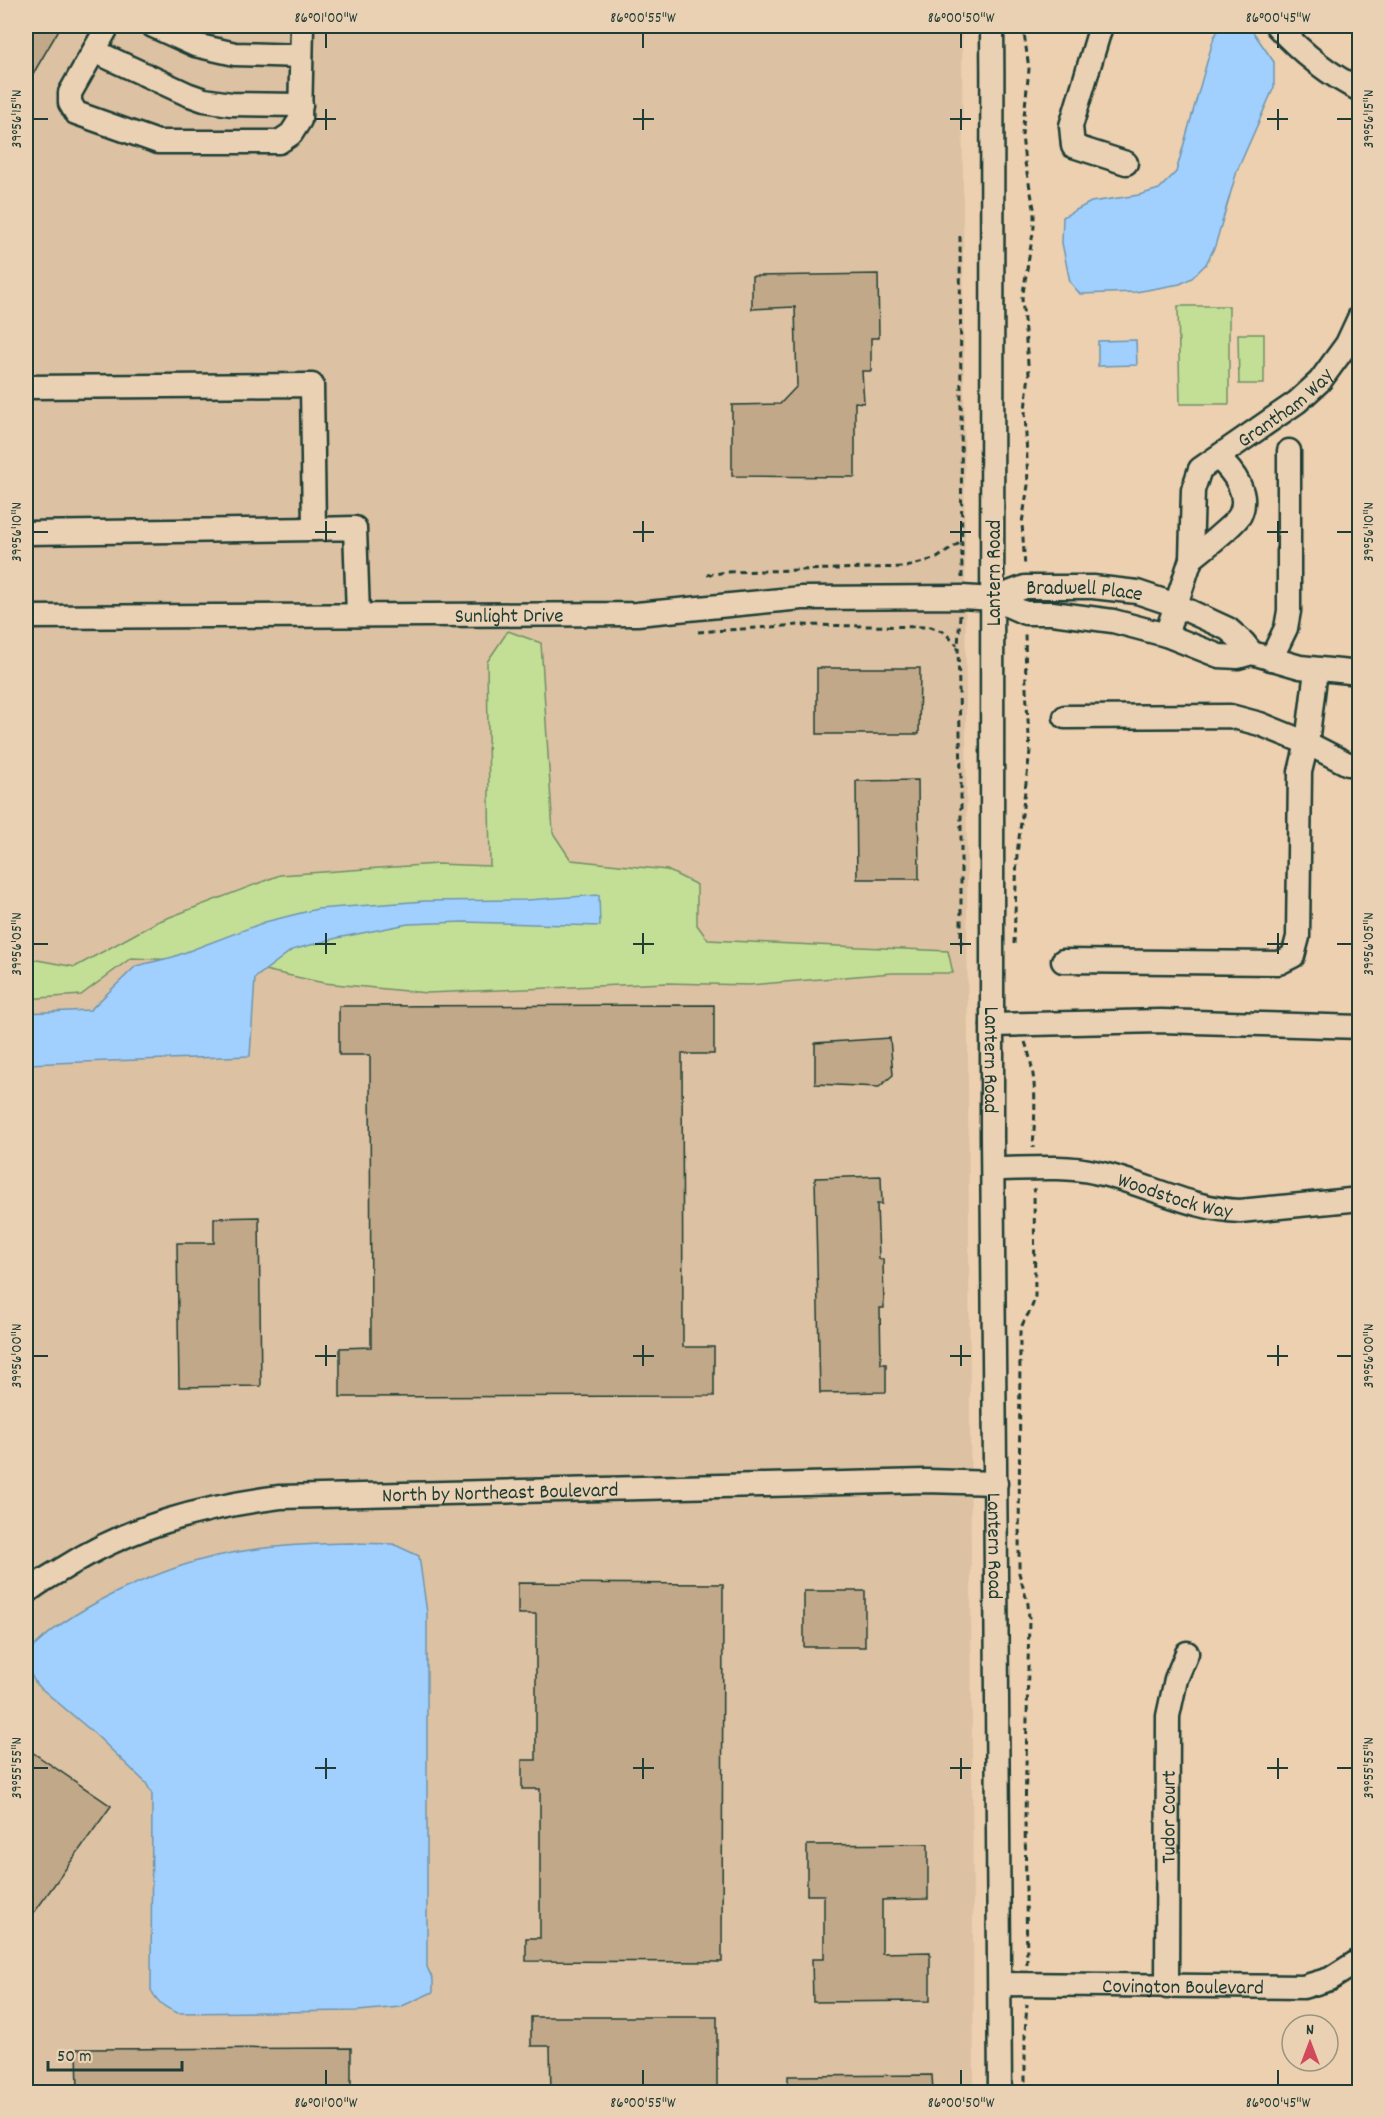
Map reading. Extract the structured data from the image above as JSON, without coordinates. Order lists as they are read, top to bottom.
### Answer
{
  "streets": {
    "street": [
      "Grantham Way",
      "Lantern Road",
      "Bradwell Place",
      "Sunlight Drive",
      "Woodstock Way",
      "North by Northeast Boulevard",
      "Tudor Court",
      "Covington Boulevard"
    ]
  },
  "crossings": [
    ["Grantham Way", "Bradwell Place"],
    ["Lantern Road", "Bradwell Place"],
    ["Lantern Road", "Sunlight Drive"],
    ["Lantern Road", "Woodstock Way"],
    ["Lantern Road", "North by Northeast Boulevard"],
    ["Lantern Road", "Covington Boulevard"],
    ["Bradwell Place", "Sunlight Drive"],
    ["Tudor Court", "Covington Boulevard"]
  ],
  "scale_bar": "50 m",
  "north": "top",
  "coordinates": [
    "86°01'00\"W",
    "86°00'55\"W",
    "86°00'50\"W",
    "86°00'45\"W",
    "39°56'15\"N",
    "39°56'10\"N",
    "39°56'05\"N",
    "39°56'00\"N",
    "39°55'55\"N"
  ]
}
